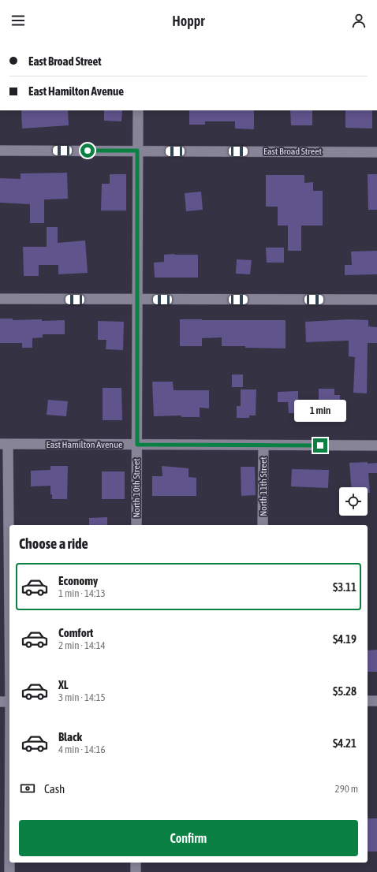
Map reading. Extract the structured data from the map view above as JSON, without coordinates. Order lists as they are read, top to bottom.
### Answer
{
  "streets": {
    "street": [
      "East Broad Street",
      "East Hamilton Avenue",
      "North 11th Street",
      "North 10th Street"
    ]
  },
  "crossings": [
    ["East Broad Street", "North 10th Street"],
    ["East Hamilton Avenue", "North 11th Street"],
    ["East Hamilton Avenue", "North 10th Street"]
  ],
  "page": {
    "header": "Hoppr",
    "banner": ["East Broad Street", "East Hamilton Avenue"],
    "bubble": "1 min",
    "heading": "Choose a ride",
    "list": [
      {
        "name": "Economy",
        "note": "1 min · 14:13",
        "value": "$3.11"
      },
      {
        "name": "Comfort",
        "note": "2 min · 14:14",
        "value": "$4.19"
      },
      {
        "name": "XL",
        "note": "3 min · 14:15",
        "value": "$5.28"
      },
      {
        "name": "Black",
        "note": "4 min · 14:16",
        "value": "$4.21"
      }
    ],
    "pay": ["Cash", "290 m"],
    "buttons": "Confirm"
  }
}
